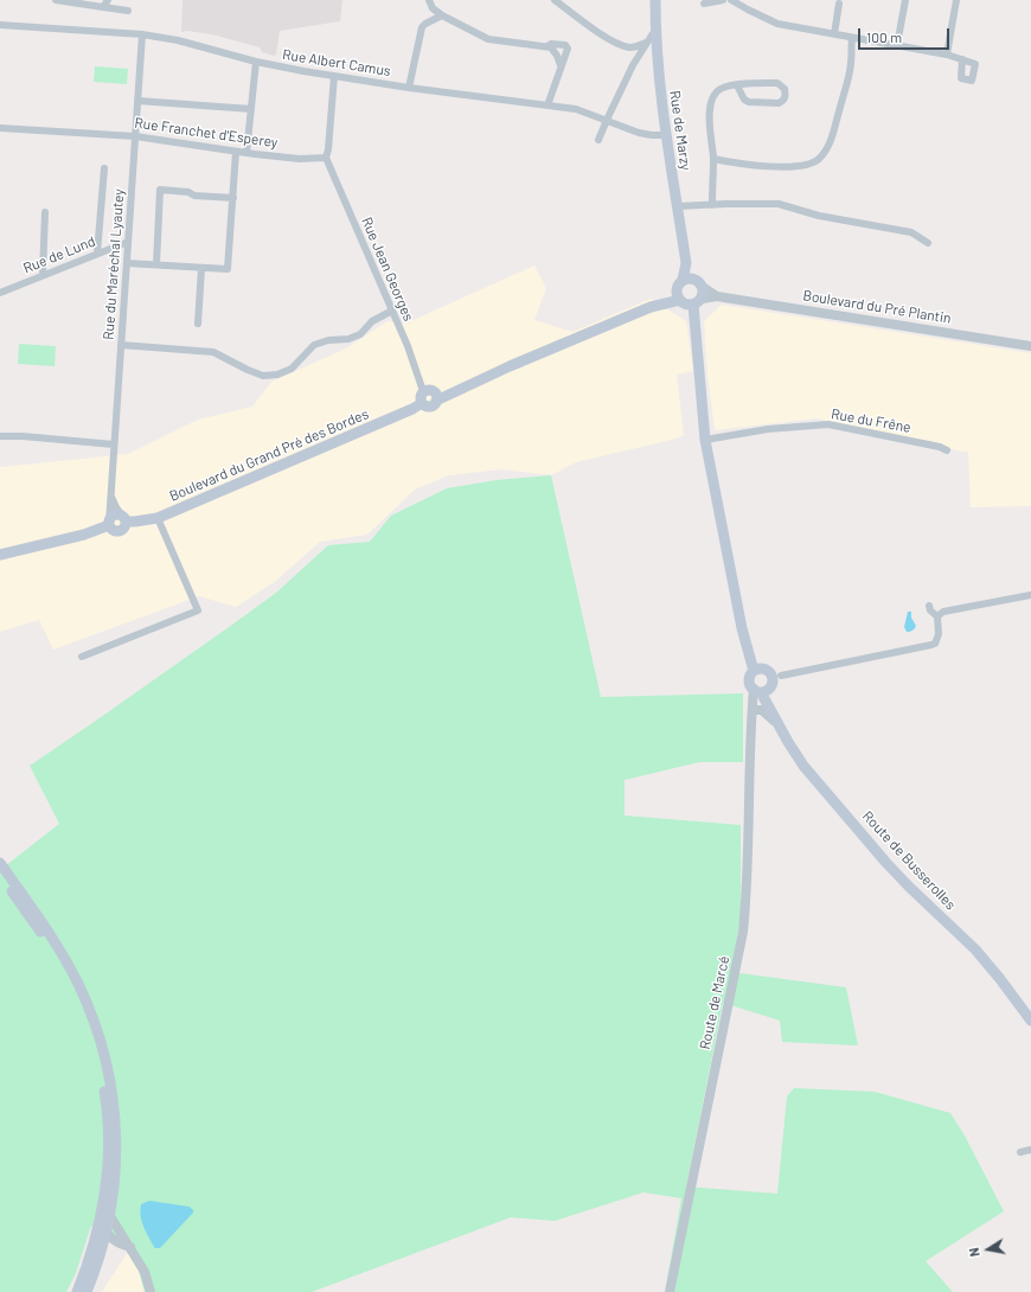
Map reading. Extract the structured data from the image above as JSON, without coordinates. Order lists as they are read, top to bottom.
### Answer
{
  "streets": {
    "main road": ["Rue de Marzy", "Boulevard du Grand Pré des Bordes", "Route de Busserolles"],
    "street": [
      "Rue Albert Camus",
      "Rue Franchet d'Esperey",
      "Rue de Lund",
      "Rue du Maréchal Lyautey",
      "Rue Jean Georges",
      "Boulevard du Pré Plantin",
      "Rue du Frêne",
      "Route de Marcé"
    ]
  },
  "crossings": [
    ["Rue Albert Camus", "Rue de Marzy"],
    ["Rue Albert Camus", "Rue du Maréchal Lyautey"],
    ["Rue de Marzy", "Boulevard du Pré Plantin"],
    ["Rue de Marzy", "Route de Busserolles"],
    ["Rue Franchet d'Esperey", "Rue du Maréchal Lyautey"],
    ["Rue Franchet d'Esperey", "Rue Jean Georges"],
    ["Rue de Lund", "Rue du Maréchal Lyautey"],
    ["Rue du Maréchal Lyautey", "Boulevard du Grand Pré des Bordes"],
    ["Rue Jean Georges", "Boulevard du Grand Pré des Bordes"],
    ["Boulevard du Pré Plantin", "Route de Busserolles"],
    ["Rue du Frêne", "Route de Busserolles"],
    ["Route de Busserolles", "Route de Marcé"]
  ],
  "scale_bar": "100 m",
  "north": "left"
}
